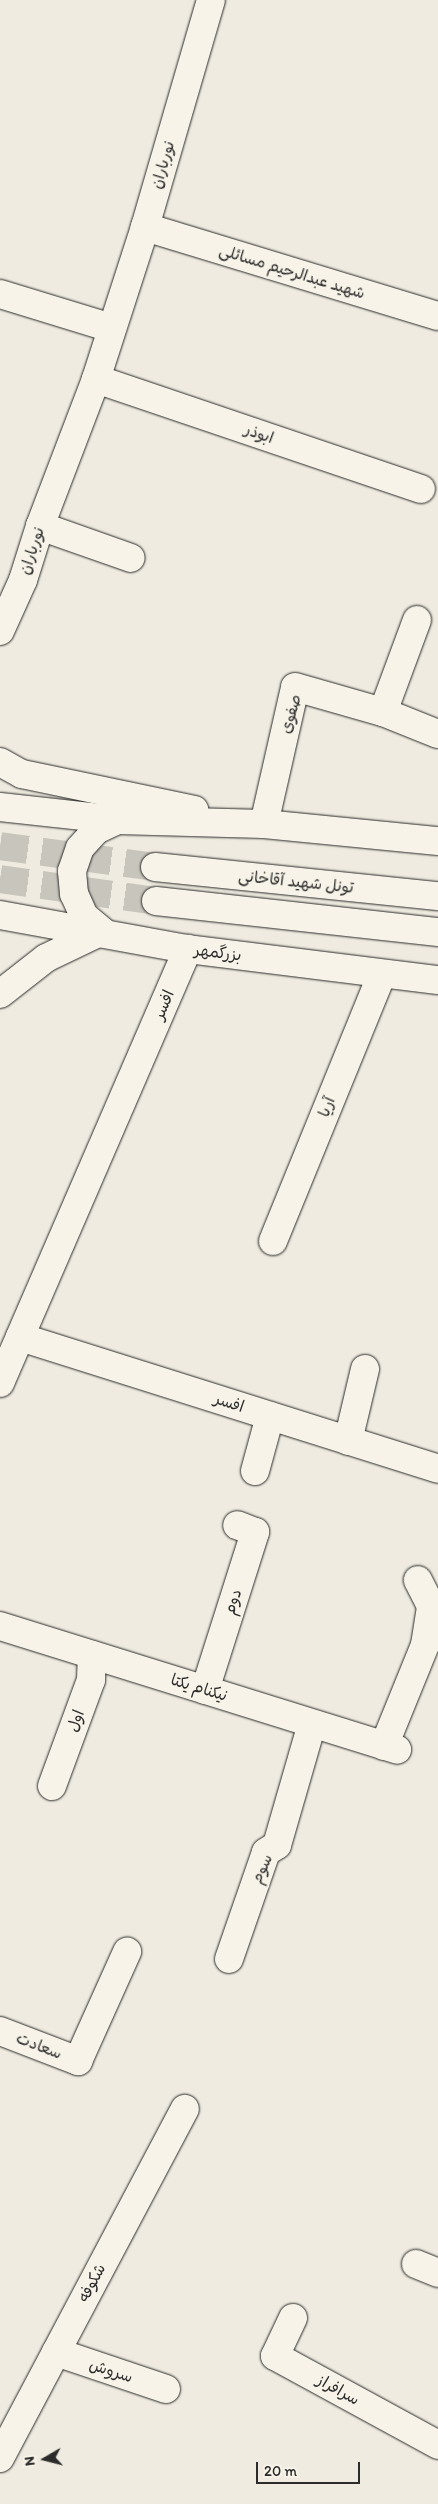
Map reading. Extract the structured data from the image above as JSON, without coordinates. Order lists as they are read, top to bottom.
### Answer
{
  "streets": {
    "street": [
      "نورباران",
      "شهید عبدالرحیم مسائلی",
      "ابوذر",
      "صفوی",
      "تونل شهید آقاخانی",
      "بزرگمهر",
      "افسر",
      "آریا",
      "دوم",
      "نیکنام یکتا",
      "اول",
      "سوم",
      "سعادت",
      "شکوفه",
      "سروش",
      "سرافراز"
    ]
  },
  "crossings": [
    ["نورباران", "شهید عبدالرحیم مسائلی"],
    ["نورباران", "ابوذر"],
    ["بزرگمهر", "افسر"],
    ["بزرگمهر", "آریا"],
    ["دوم", "نیکنام یکتا"],
    ["نیکنام یکتا", "اول"],
    ["نیکنام یکتا", "سوم"],
    ["شکوفه", "سروش"]
  ],
  "scale_bar": "20 m",
  "north": "left"
}
